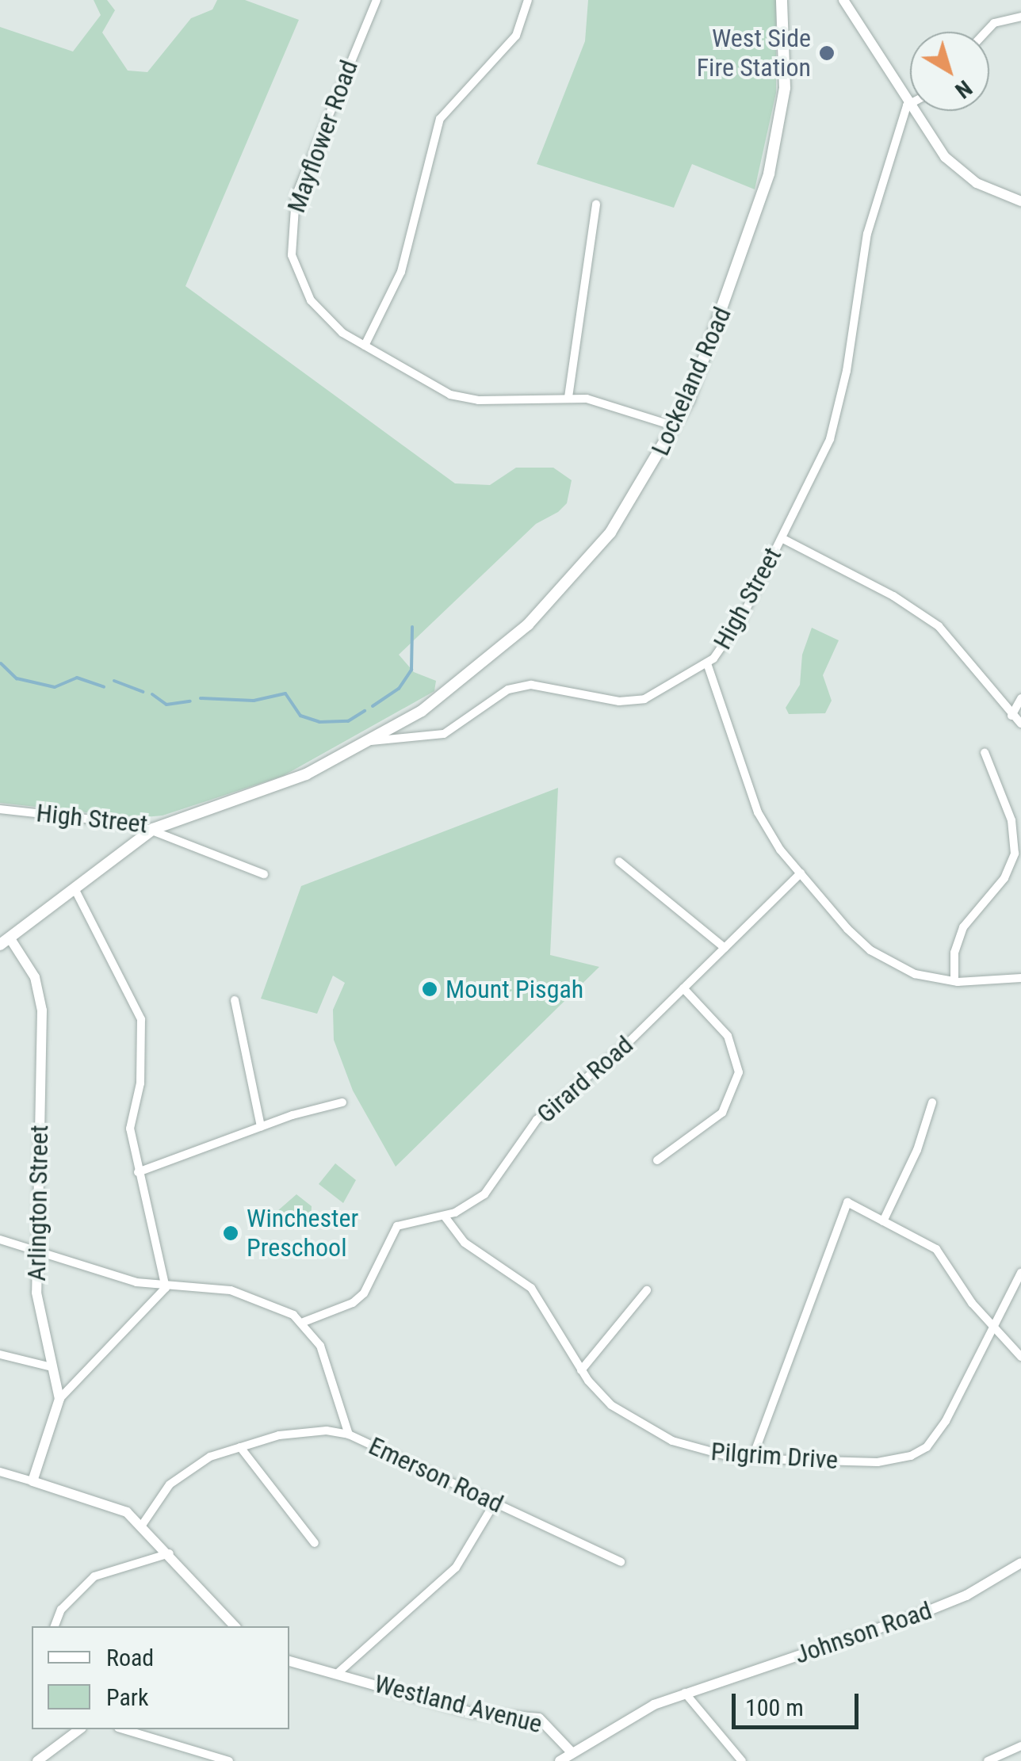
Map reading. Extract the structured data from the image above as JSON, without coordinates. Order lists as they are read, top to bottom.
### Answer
{
  "streets": {
    "main road": ["Lockeland Road", "High Street"],
    "street": [
      "Mayflower Road",
      "Girard Road",
      "Arlington Street",
      "Pilgrim Drive",
      "Emerson Road",
      "Johnson Road",
      "Westland Avenue"
    ]
  },
  "crossings": [
    ["Mayflower Road", "Lockeland Road"],
    ["Lockeland Road", "High Street"],
    ["Girard Road", "Pilgrim Drive"],
    ["Girard Road", "Emerson Road"],
    ["Johnson Road", "Westland Avenue"]
  ],
  "places": ["West Side Fire Station", "Mount Pisgah", "Winchester Preschool"],
  "legend": ["Road", "Park"],
  "scale_bar": "100 m",
  "north": "bottom right"
}
